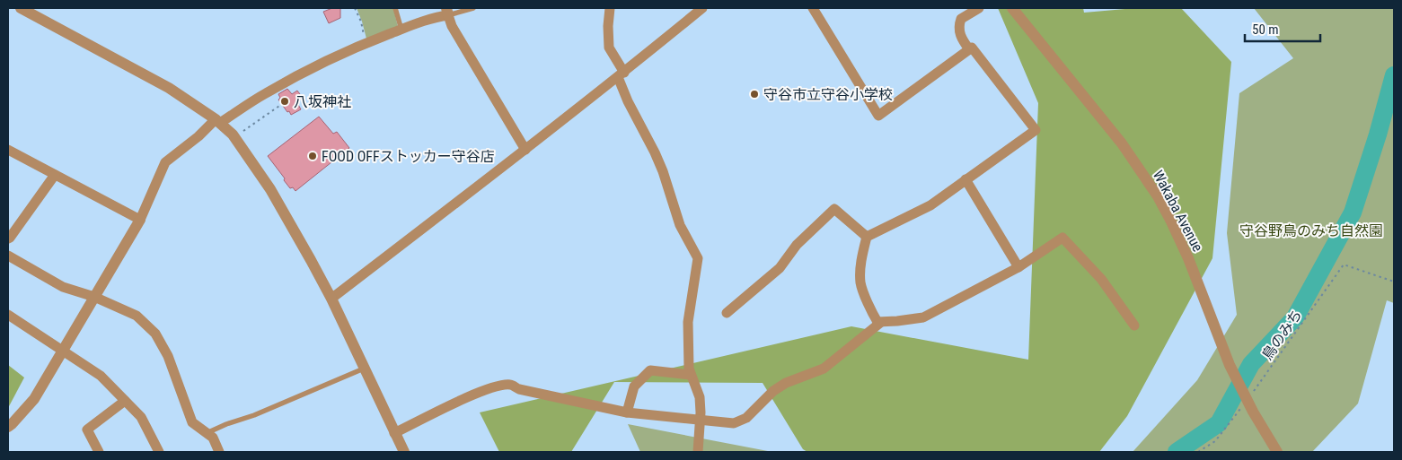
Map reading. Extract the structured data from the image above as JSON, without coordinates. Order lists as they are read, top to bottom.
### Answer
{
  "streets": {
    "street": ["Wakaba Avenue"],
    "path": ["鳥のみち"]
  },
  "parks": ["守谷野鳥のみち自然園"],
  "places": ["守谷市立守谷小学校", "八坂神社", "FOOD OFFストッカー守谷店"],
  "scale_bar": "50 m"
}
